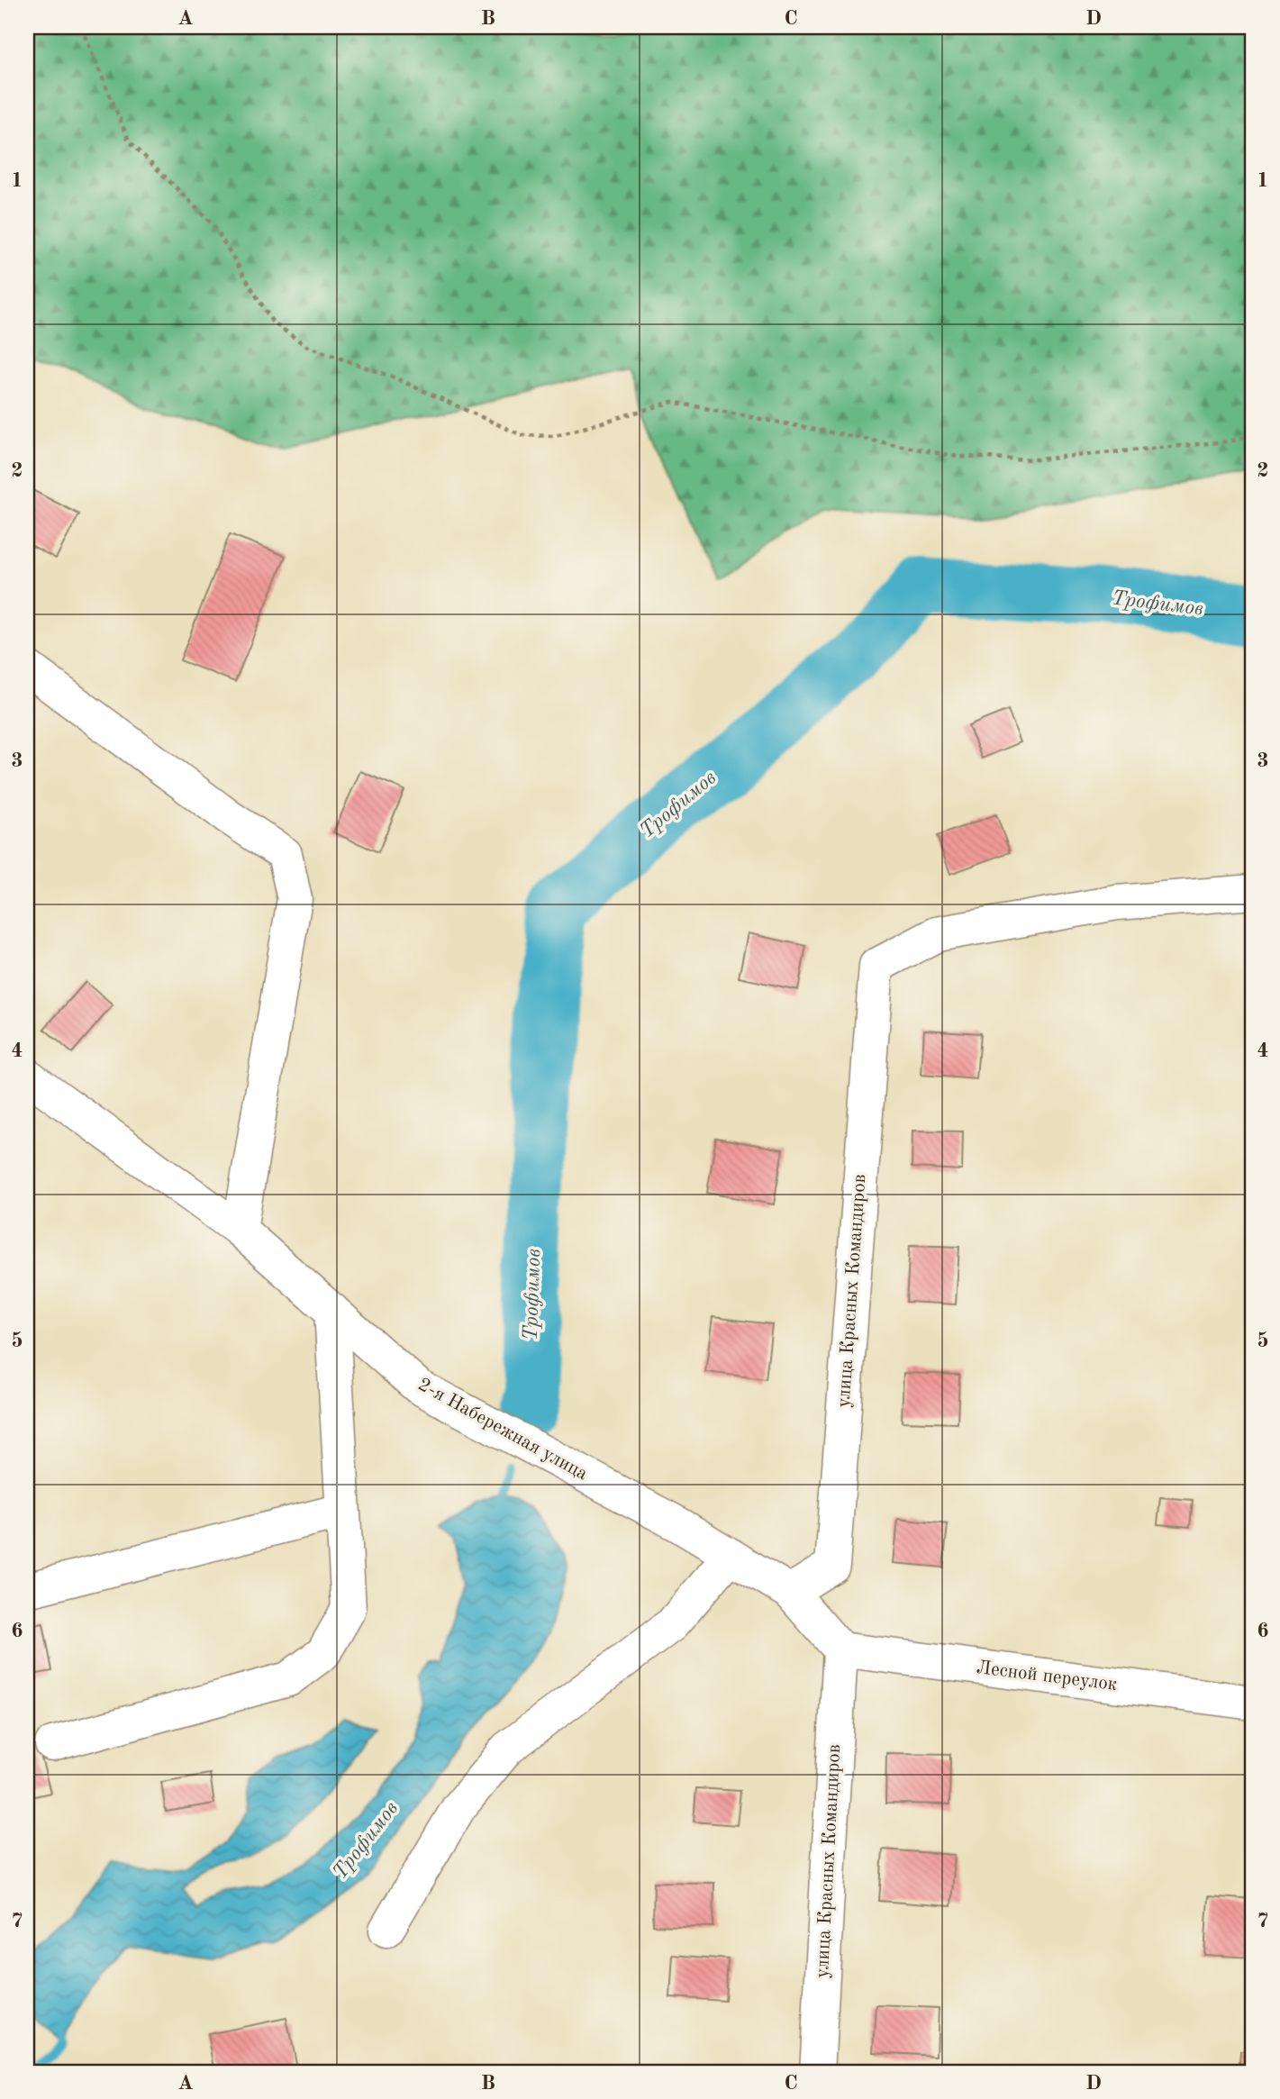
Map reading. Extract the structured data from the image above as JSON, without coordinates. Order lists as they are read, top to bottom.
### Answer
{
  "streets": {
    "street": ["улица Красных Командиров", "2-я Набережная улица", "Лесной переулок"]
  },
  "crossings": [
    ["улица Красных Командиров", "2-я Набережная улица"],
    ["улица Красных Командиров", "Лесной переулок"],
    ["2-я Набережная улица", "Лесной переулок"]
  ],
  "water": ["Трофимов"],
  "grid": {
    "columns": [
      "A",
      "B",
      "C",
      "D"
    ],
    "rows": [
      "1",
      "2",
      "3",
      "4",
      "5",
      "6",
      "7"
    ]
  }
}
